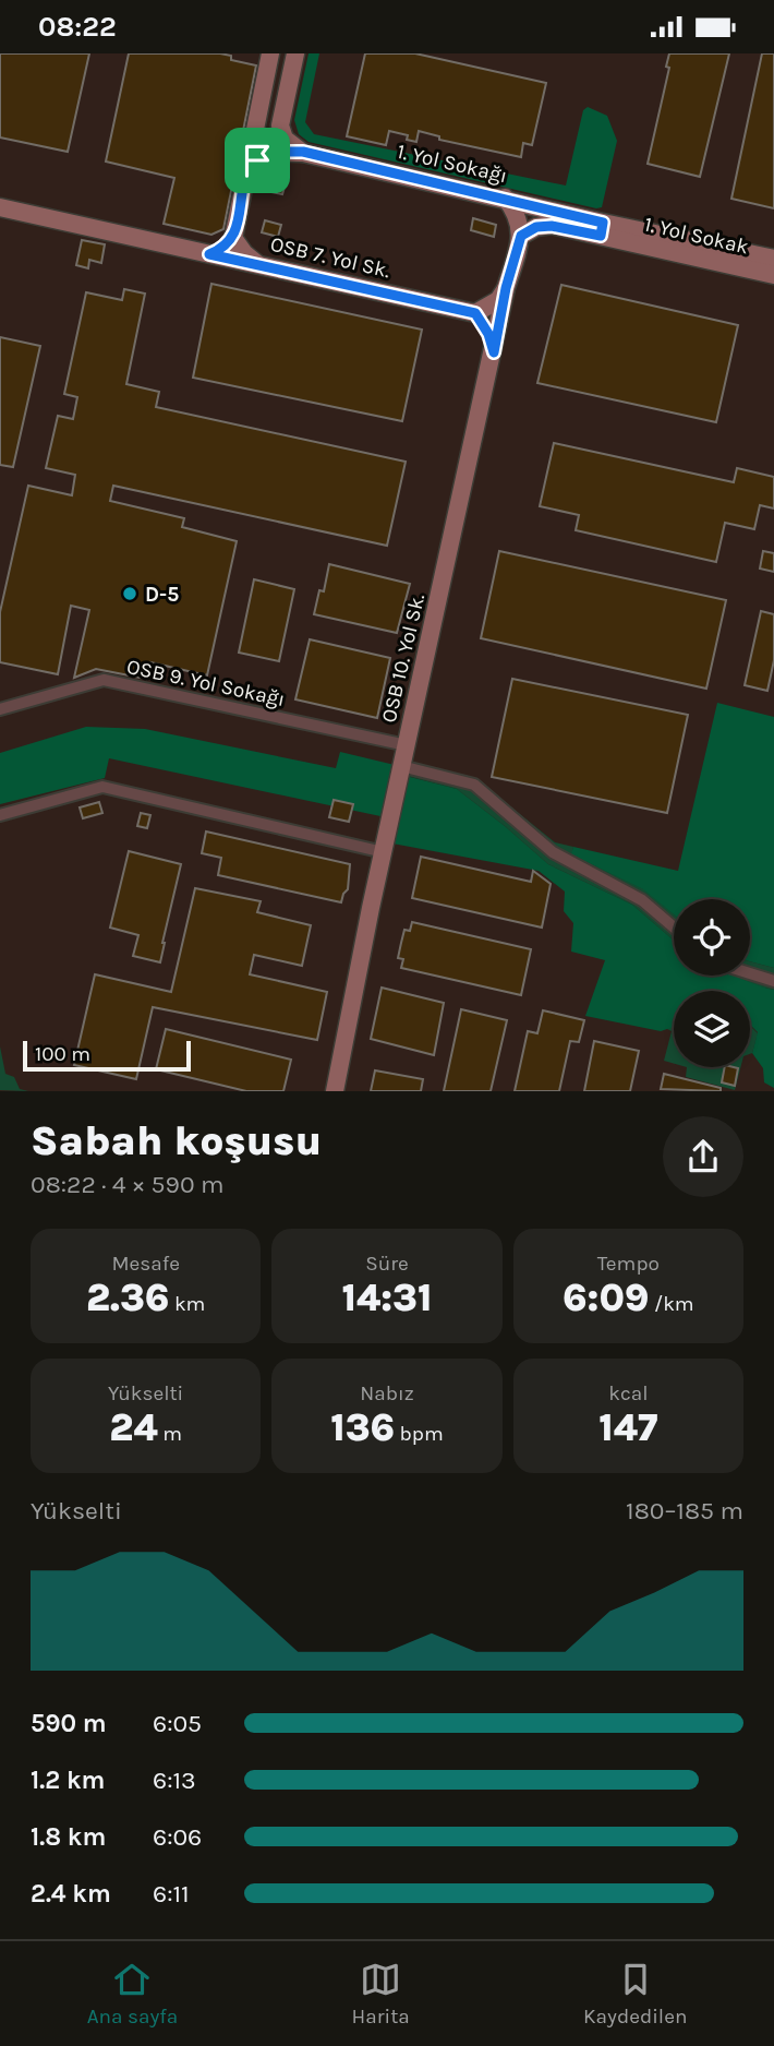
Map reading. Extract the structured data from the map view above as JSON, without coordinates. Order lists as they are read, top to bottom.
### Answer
{
  "streets": {
    "street": [
      "1. Yol Sokağı",
      "1. Yol Sokak",
      "OSB 7. Yol Sk.",
      "OSB 10. Yol Sk.",
      "OSB 9. Yol Sokağı"
    ]
  },
  "crossings": [
    ["1. Yol Sokağı", "1. Yol Sokak"],
    ["1. Yol Sokak", "OSB 10. Yol Sk."],
    ["OSB 10. Yol Sk.", "OSB 9. Yol Sokağı"]
  ],
  "places": ["D-5"],
  "scale_bar": "100 m",
  "page": {
    "status": "08:22",
    "scale": "100 m",
    "heading": ["Sabah koşusu", "08:22 · 4 × 590 m"],
    "stats": [
      ["Mesafe", "2.36 km"],
      ["Süre", "14:31"],
      ["Tempo", "6:09 /km"],
      ["Yükselti", "24 m"],
      ["Nabız", "136 bpm"],
      ["kcal", "147"]
    ],
    "chart": ["Yükselti", "180–185 m"],
    "list": [
      {
        "name": "590 m",
        "note": "6:05"
      },
      {
        "name": "1.2 km",
        "note": "6:13"
      },
      {
        "name": "1.8 km",
        "note": "6:06"
      },
      {
        "name": "2.4 km",
        "note": "6:11"
      }
    ],
    "tabs": ["Ana sayfa", "Harita", "Kaydedilen"]
  }
}
